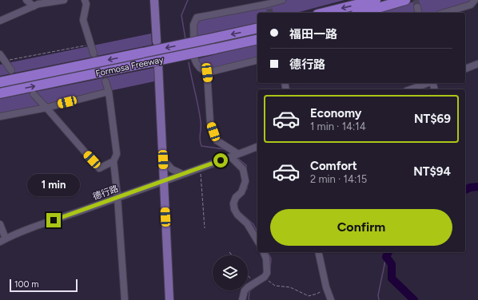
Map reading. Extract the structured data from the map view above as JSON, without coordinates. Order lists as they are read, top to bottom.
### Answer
{
  "streets": {
    "highway": ["Formosa Freeway"],
    "street": ["德行路"]
  },
  "scale_bar": "100 m",
  "page": {
    "banner": ["福田一路", "德行路"],
    "list": [
      {
        "name": "Economy",
        "note": "1 min · 14:14",
        "value": "NT$69"
      },
      {
        "name": "Comfort",
        "note": "2 min · 14:15",
        "value": "NT$94"
      }
    ],
    "bubble": "1 min",
    "buttons": "Confirm",
    "scale": "100 m"
  }
}
